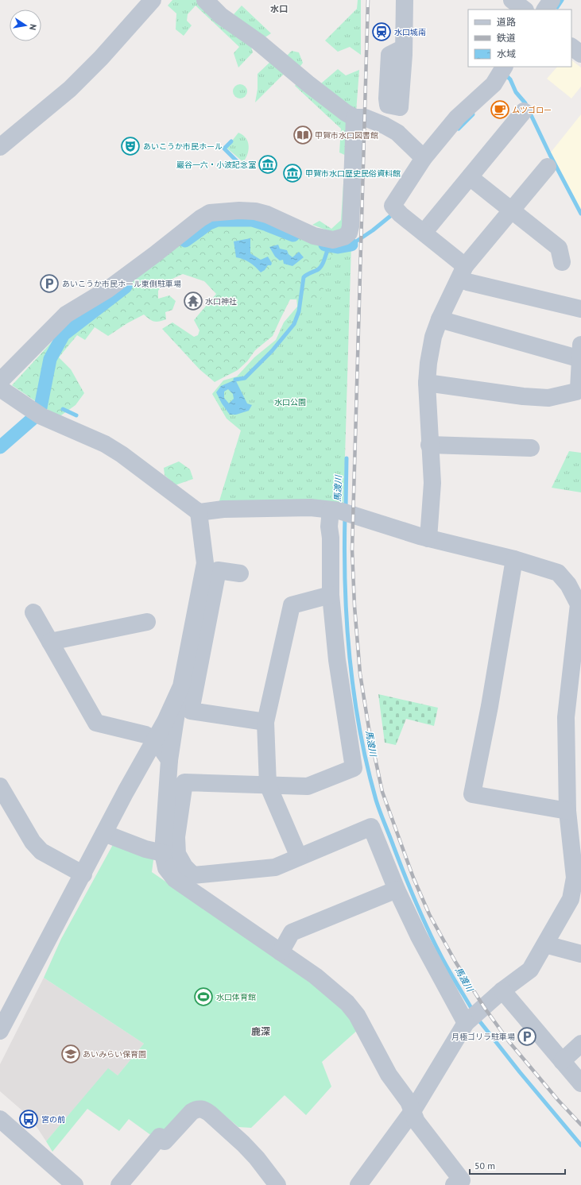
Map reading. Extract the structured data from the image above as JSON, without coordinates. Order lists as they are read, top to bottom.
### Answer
{
  "districts": ["水口", "鹿深"],
  "water": ["馬渡川"],
  "parks": ["水口公園"],
  "places": {
    "station": ["水口城南"],
    "cafe": ["ムツゴロー"],
    "library": ["甲賀市水口図書館"],
    "theatre": ["あいこうか市民ホール"],
    "museum": ["巖谷一六・小波記念室", "甲賀市水口歴史民俗資料館"],
    "parking": ["あいこうか市民ホール東側駐車場", "月極ゴリラ駐車場"],
    "temple": ["水口神社"],
    "sports": ["水口体育館"],
    "school or university": ["あいみらい保育園"],
    "bus stop": ["宮の前"]
  },
  "legend": ["道路", "鉄道", "水域"],
  "scale_bar": "50 m",
  "north": "right"
}
